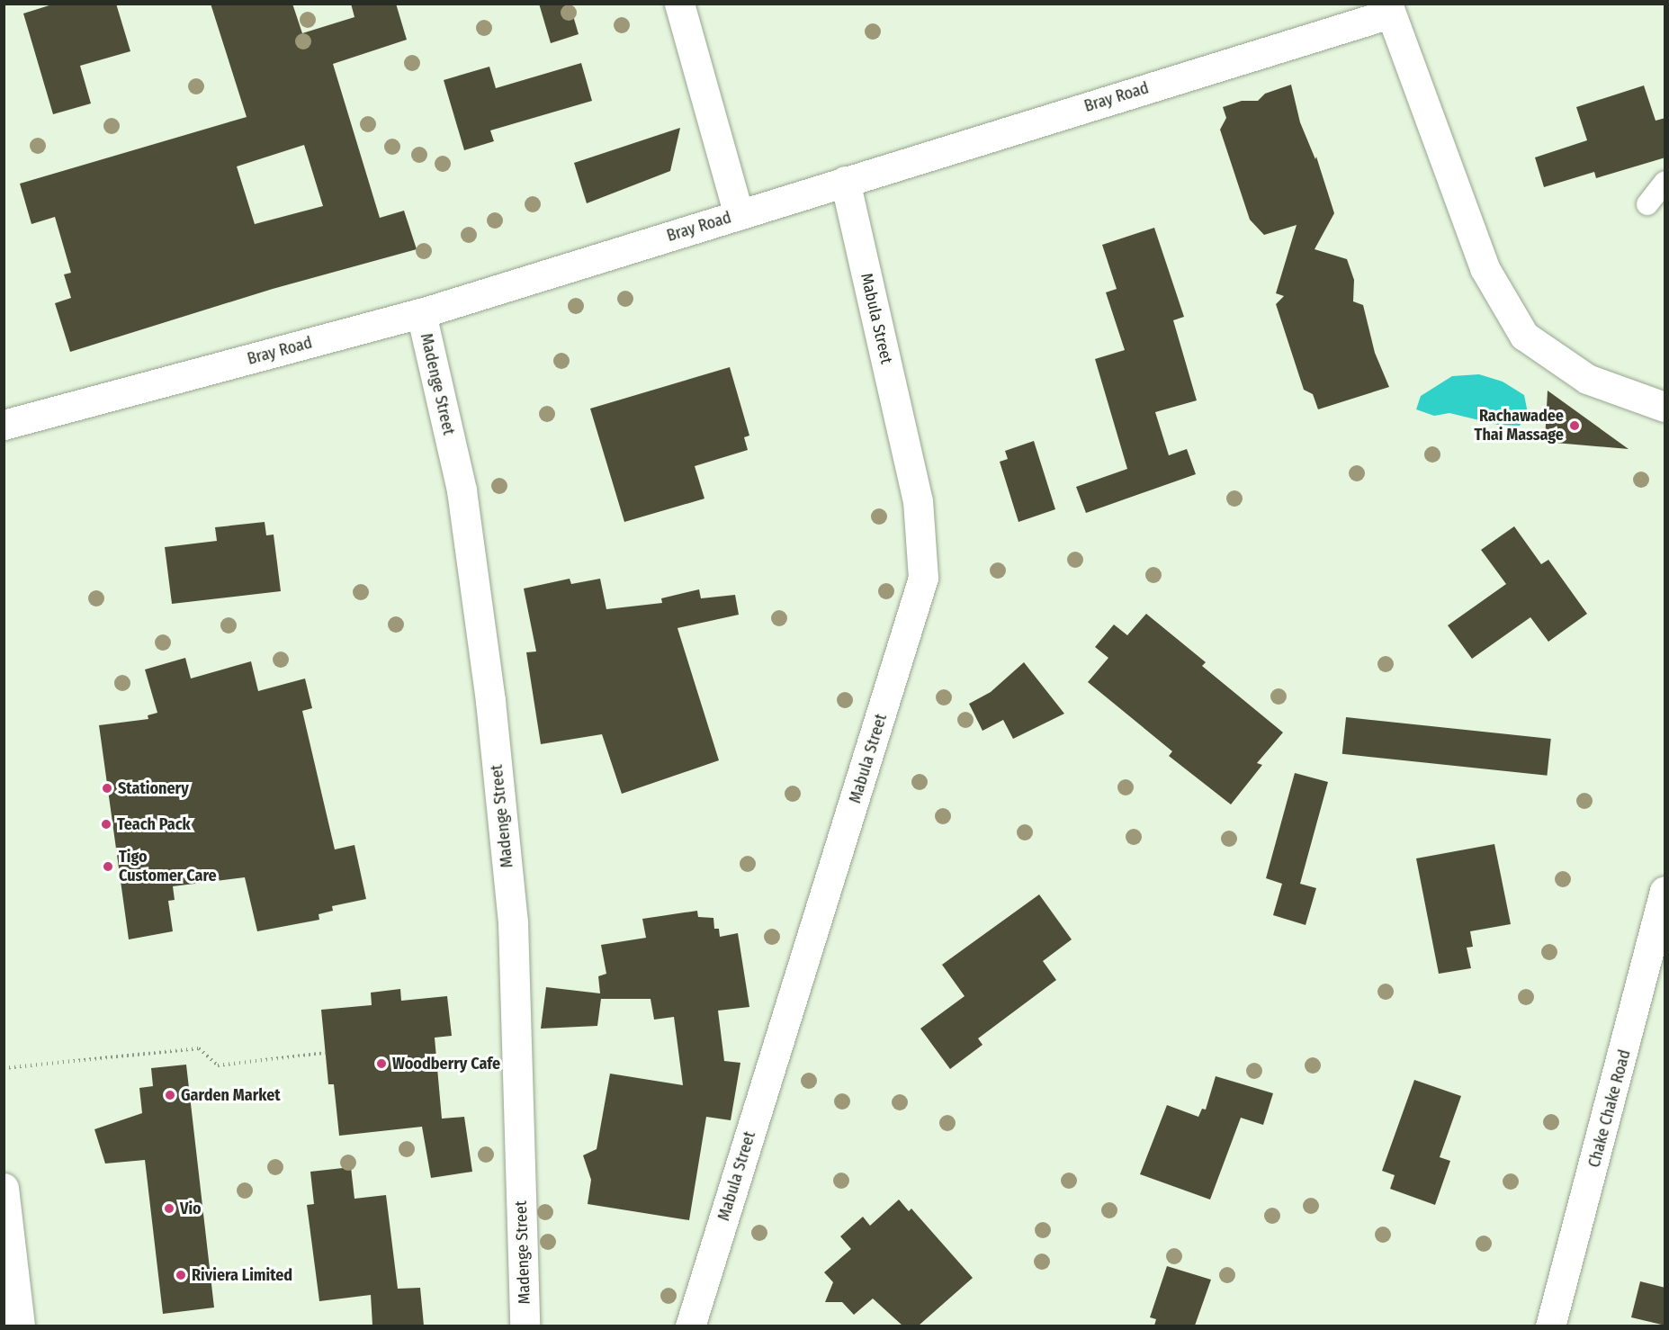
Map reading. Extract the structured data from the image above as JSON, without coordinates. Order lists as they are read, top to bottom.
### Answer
{
  "streets": {
    "street": [
      "Bray Road",
      "Mabula Street",
      "Madenge Street",
      "Chake Chake Road"
    ]
  },
  "crossings": [
    ["Bray Road", "Mabula Street"],
    ["Bray Road", "Madenge Street"]
  ],
  "places": [
    "Rachawadee Thai Massage",
    "Stationery",
    "Teach Pack",
    "Tigo Customer Care",
    "Woodberry Cafe",
    "Garden Market",
    "Vio",
    "Riviera Limited"
  ]
}
